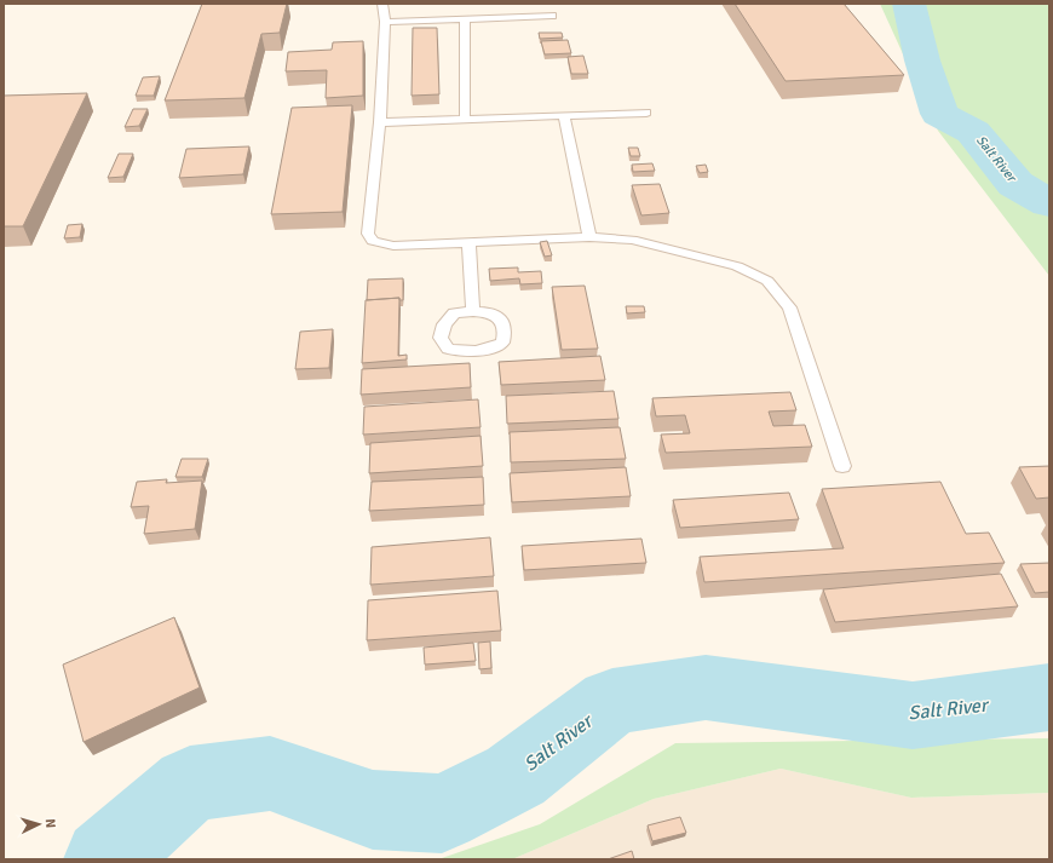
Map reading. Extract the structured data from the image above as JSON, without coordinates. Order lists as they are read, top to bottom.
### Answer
{
  "water": ["Salt River"],
  "north": "right"
}
